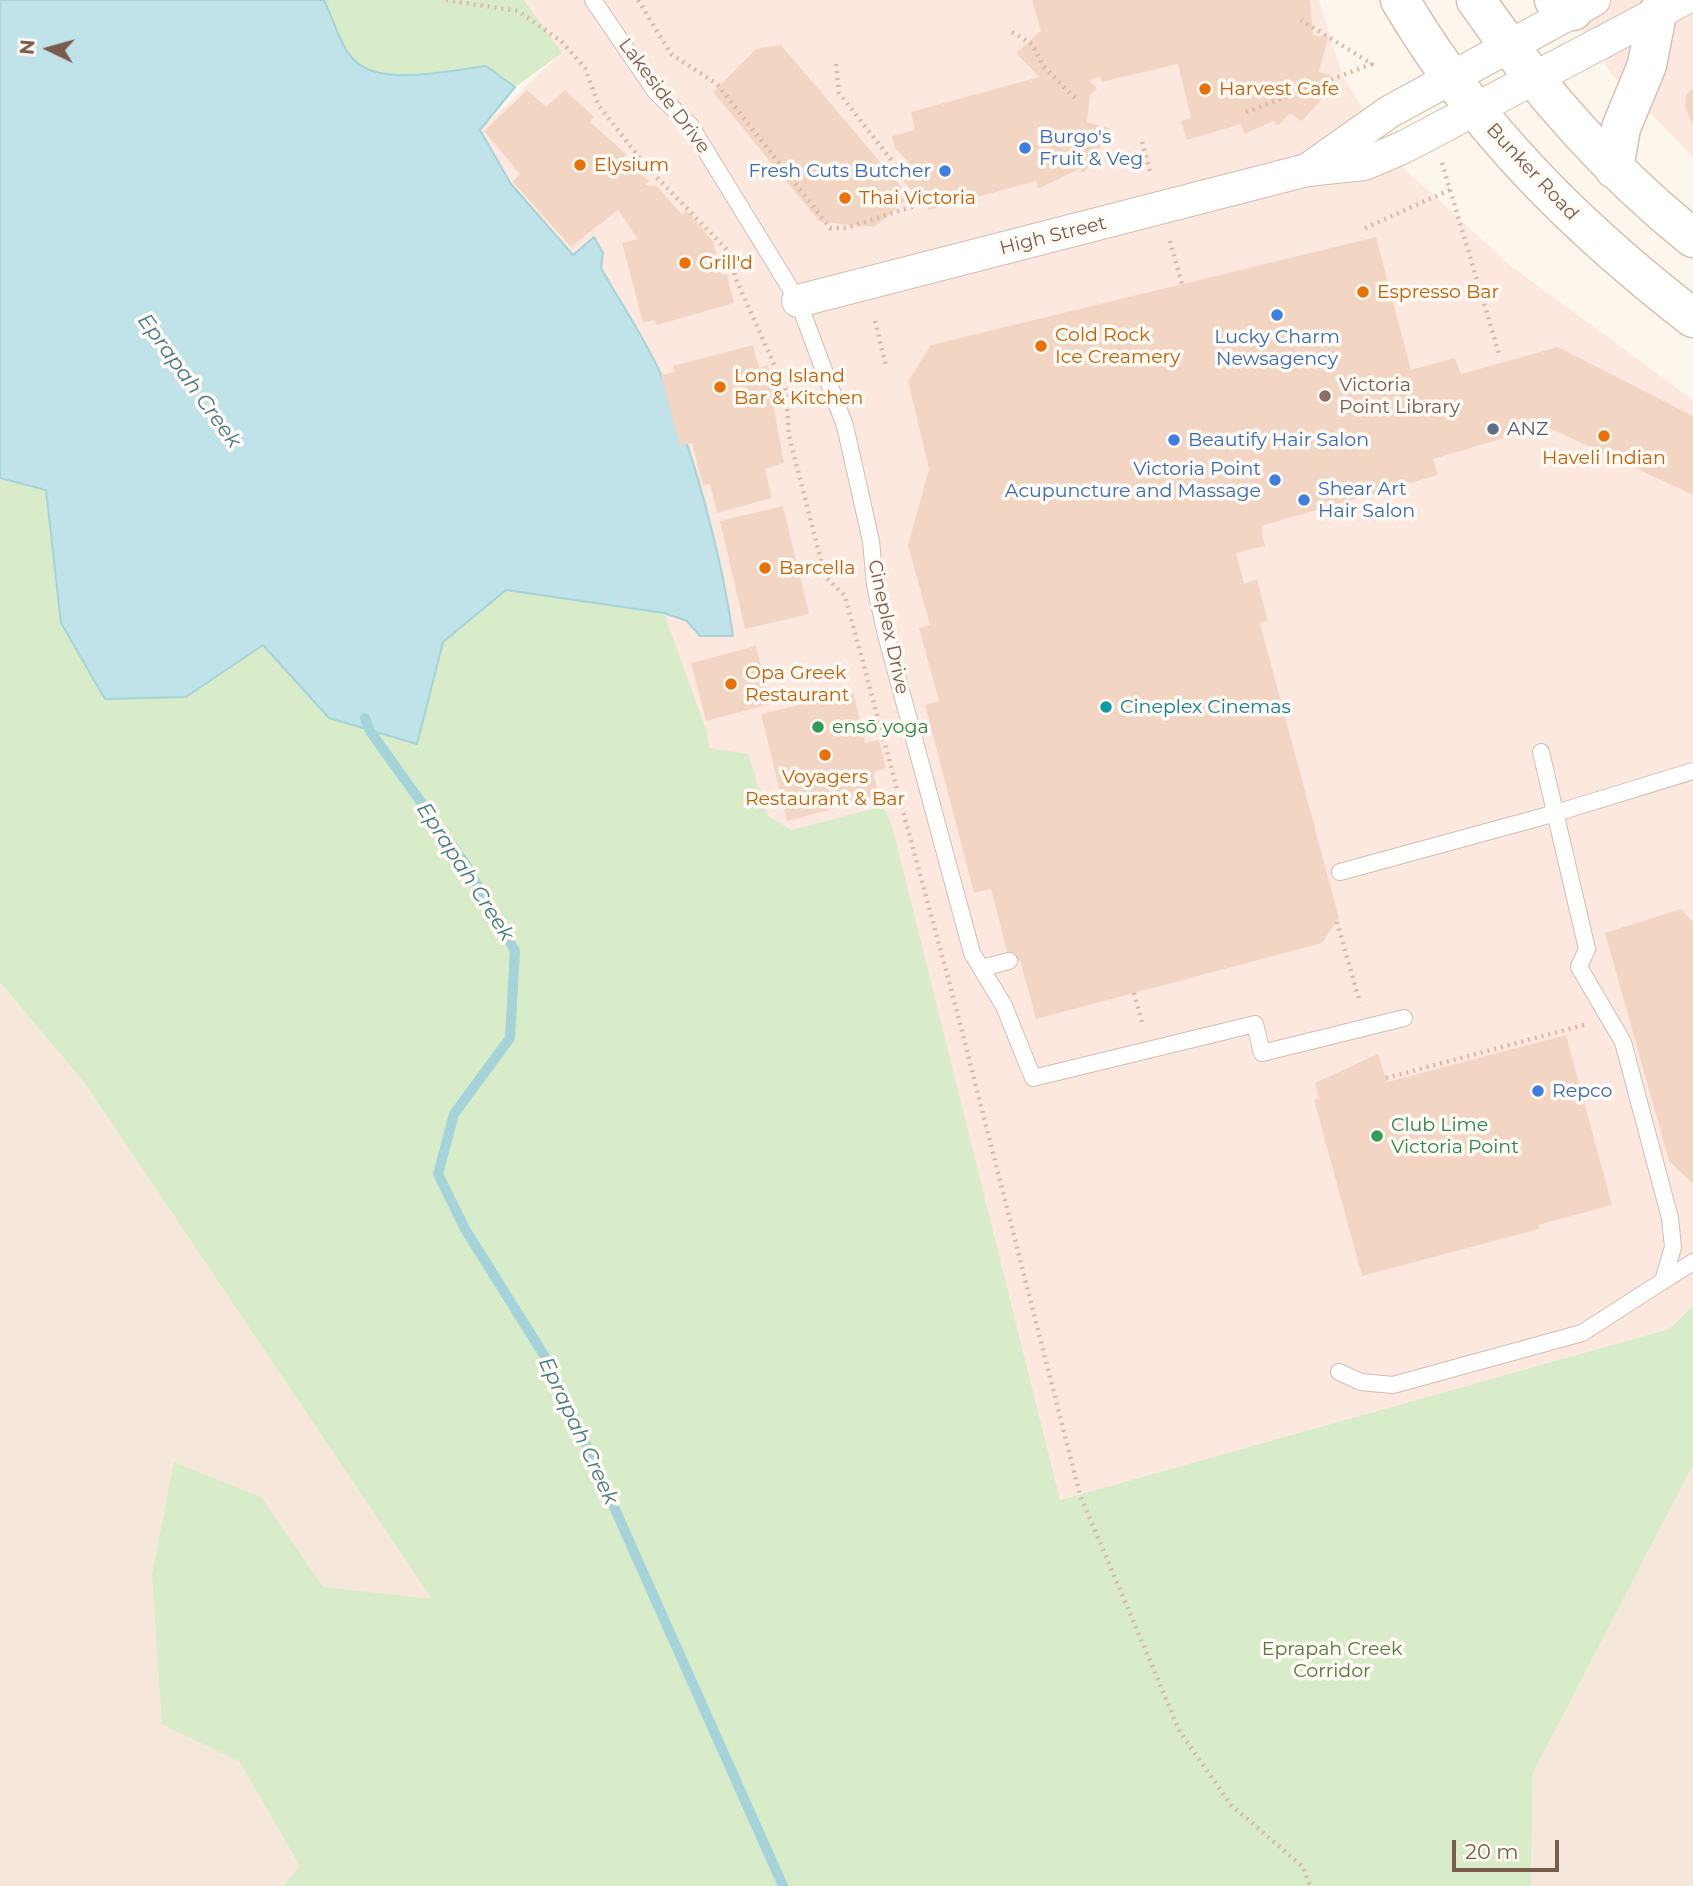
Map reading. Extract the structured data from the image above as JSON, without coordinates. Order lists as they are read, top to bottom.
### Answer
{
  "streets": {
    "main road": ["Bunker Road"],
    "street": ["High Street"],
    "lane": ["Lakeside Drive", "Cineplex Drive"]
  },
  "crossings": [
    ["Lakeside Drive", "High Street"],
    ["Lakeside Drive", "Cineplex Drive"],
    ["Bunker Road", "High Street"],
    ["High Street", "Cineplex Drive"]
  ],
  "water": ["Eprapah Creek"],
  "parks": ["Eprapah Creek Corridor"],
  "places": [
    "Harvest Cafe",
    "Burgo's Fruit & Veg",
    "Elysium",
    "Fresh Cuts Butcher",
    "Thai Victoria",
    "Grill'd",
    "Espresso Bar",
    "Lucky Charm Newsagency",
    "Cold Rock Ice Creamery",
    "Long Island Bar & Kitchen",
    "Victoria Point Library",
    "ANZ",
    "Haveli Indian",
    "Beautify Hair Salon",
    "Victoria Point Acupuncture and Massage",
    "Shear Art Hair Salon",
    "Barcella",
    "Opa Greek Restaurant",
    "Cineplex Cinemas",
    "ensō yoga",
    "Voyagers Restaurant & Bar",
    "Repco",
    "Club Lime Victoria Point"
  ],
  "scale_bar": "20 m",
  "north": "left"
}
